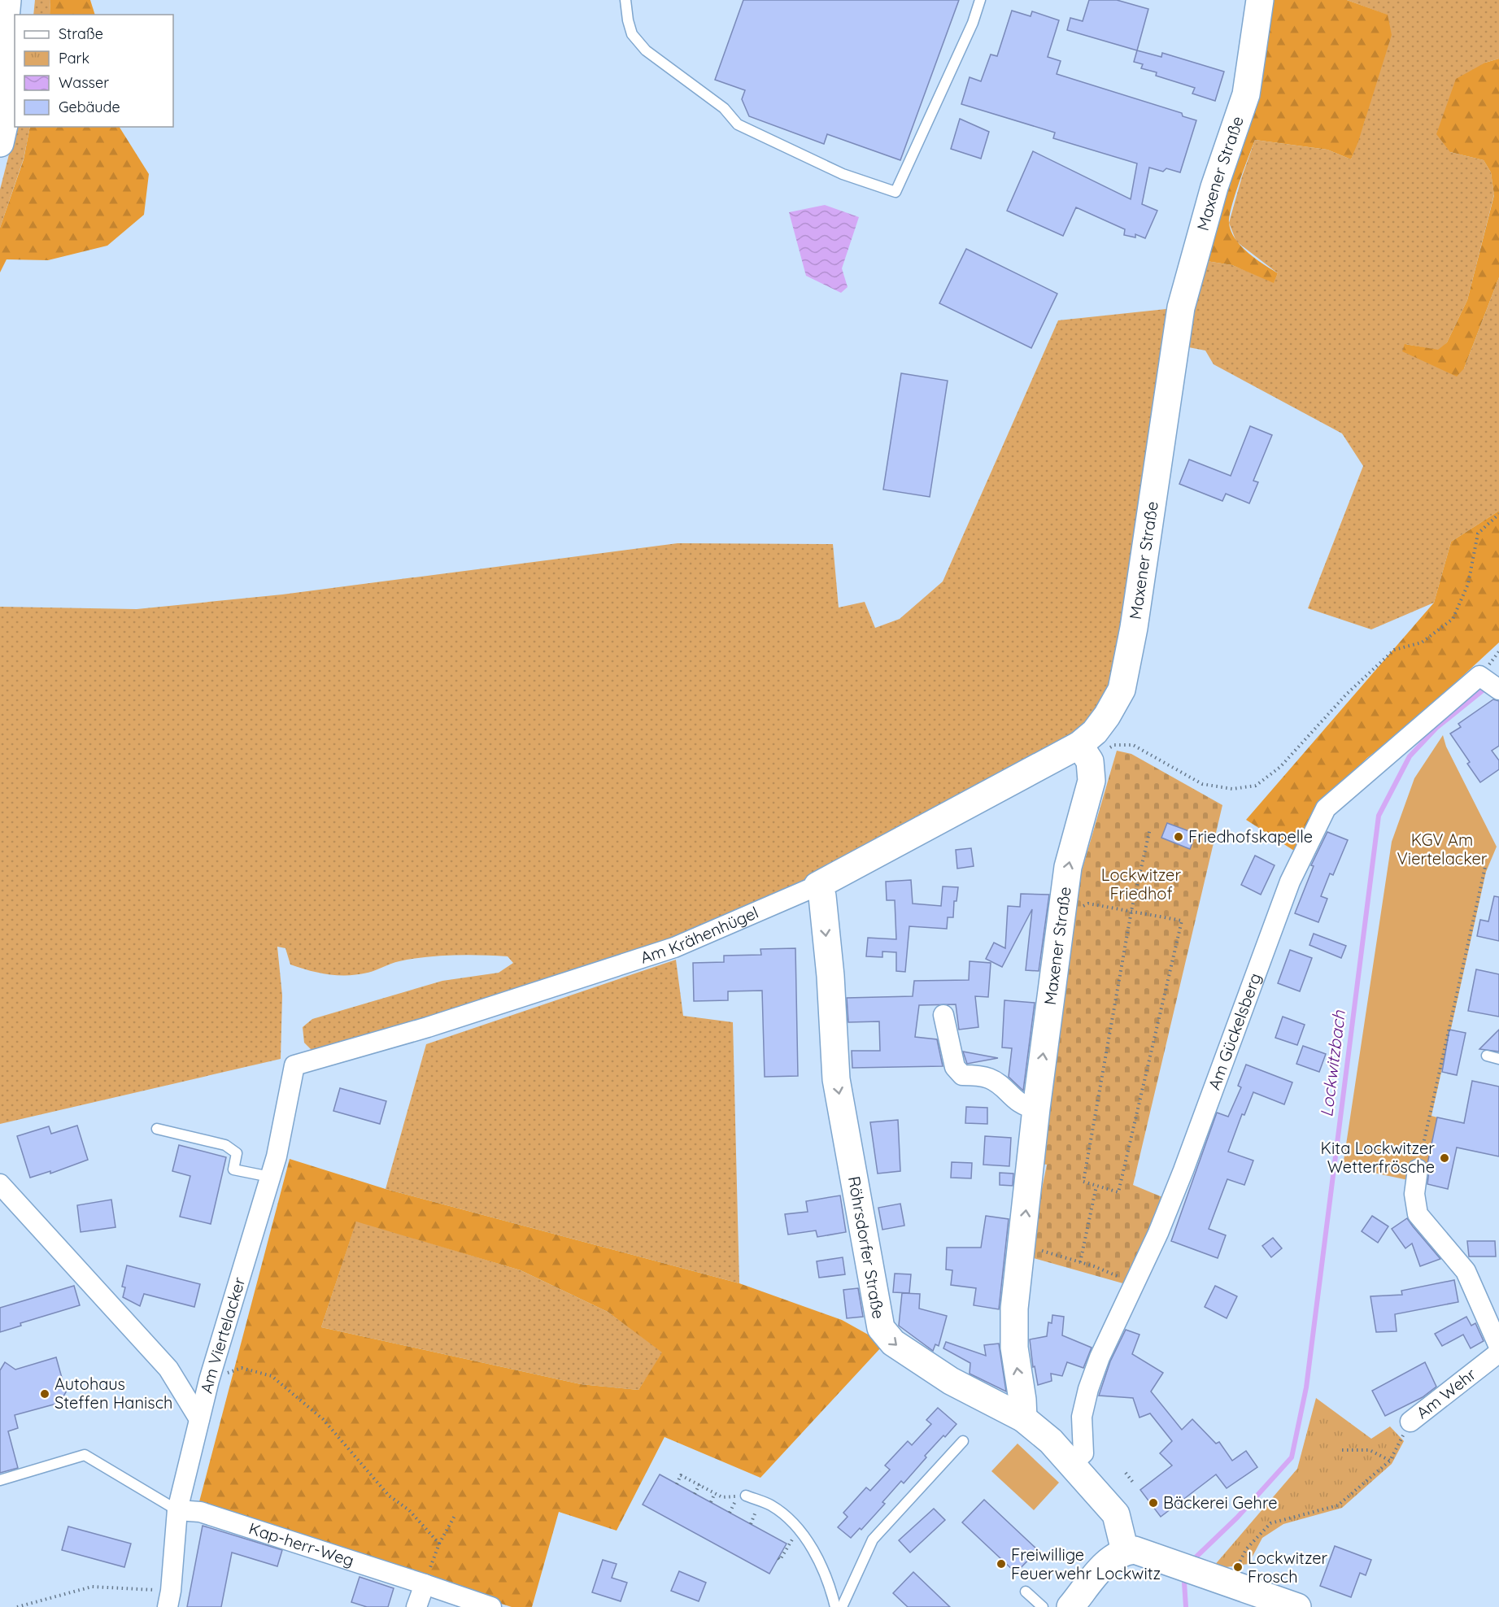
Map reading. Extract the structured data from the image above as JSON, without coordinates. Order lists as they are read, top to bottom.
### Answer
{
  "streets": {
    "street": [
      "Maxener Straße",
      "Am Krähenhügel",
      "Am Gückelsberg",
      "Röhrsdorfer Straße",
      "Am Viertelacker",
      "Am Wehr",
      "Kap-herr-Weg"
    ]
  },
  "crossings": [
    ["Maxener Straße", "Am Krähenhügel"],
    ["Maxener Straße", "Röhrsdorfer Straße"],
    ["Am Krähenhügel", "Röhrsdorfer Straße"],
    ["Am Krähenhügel", "Am Viertelacker"],
    ["Am Gückelsberg", "Röhrsdorfer Straße"],
    ["Am Viertelacker", "Kap-herr-Weg"]
  ],
  "one_way": ["Maxener Straße", "Röhrsdorfer Straße"],
  "water": ["Lockwitzbach"],
  "parks": ["KGV Am Viertelacker", "Lockwitzer Friedhof"],
  "places": [
    "Friedhofskapelle",
    "Kita Lockwitzer Wetterfrösche",
    "Autohaus Steffen Hanisch",
    "Bäckerei Gehre",
    "Freiwillige Feuerwehr Lockwitz",
    "Lockwitzer Frosch"
  ],
  "legend": [
    "Straße",
    "Park",
    "Wasser",
    "Gebäude"
  ]
}
